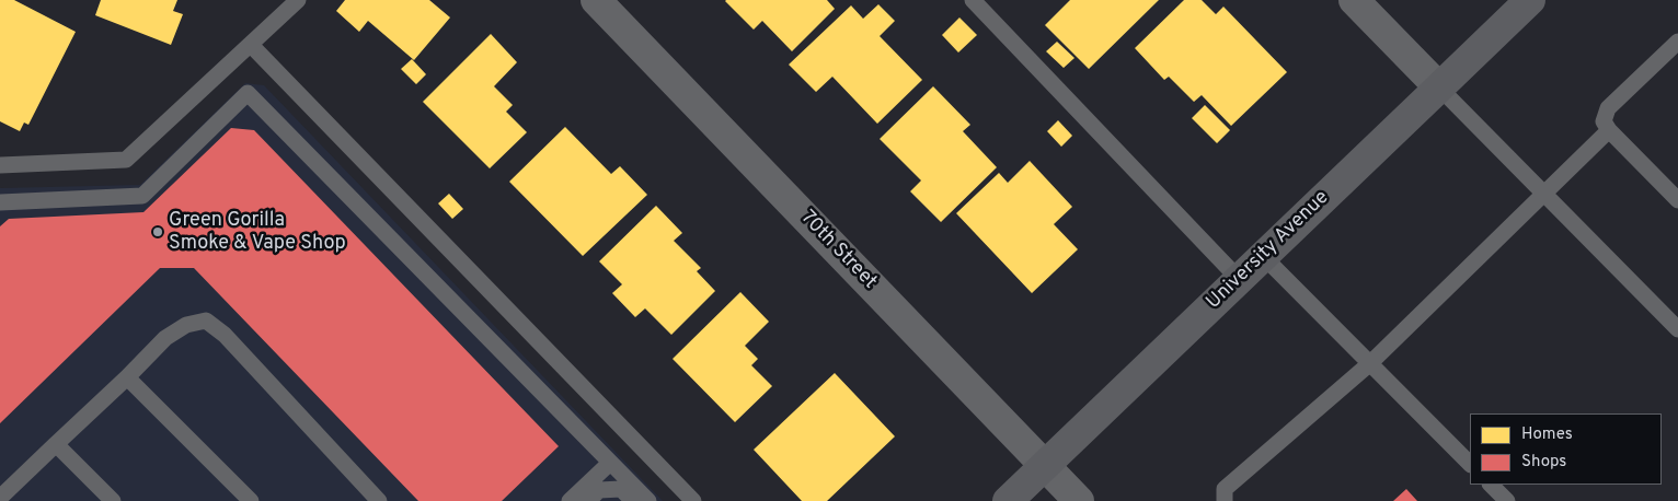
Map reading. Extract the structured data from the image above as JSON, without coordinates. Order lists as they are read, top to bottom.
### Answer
{
  "streets": {
    "main road": ["University Avenue"],
    "street": ["70th Street"]
  },
  "crossings": [
    ["70th Street", "University Avenue"]
  ],
  "places": ["Green Gorilla Smoke & Vape Shop"],
  "legend": ["Homes", "Shops"]
}
